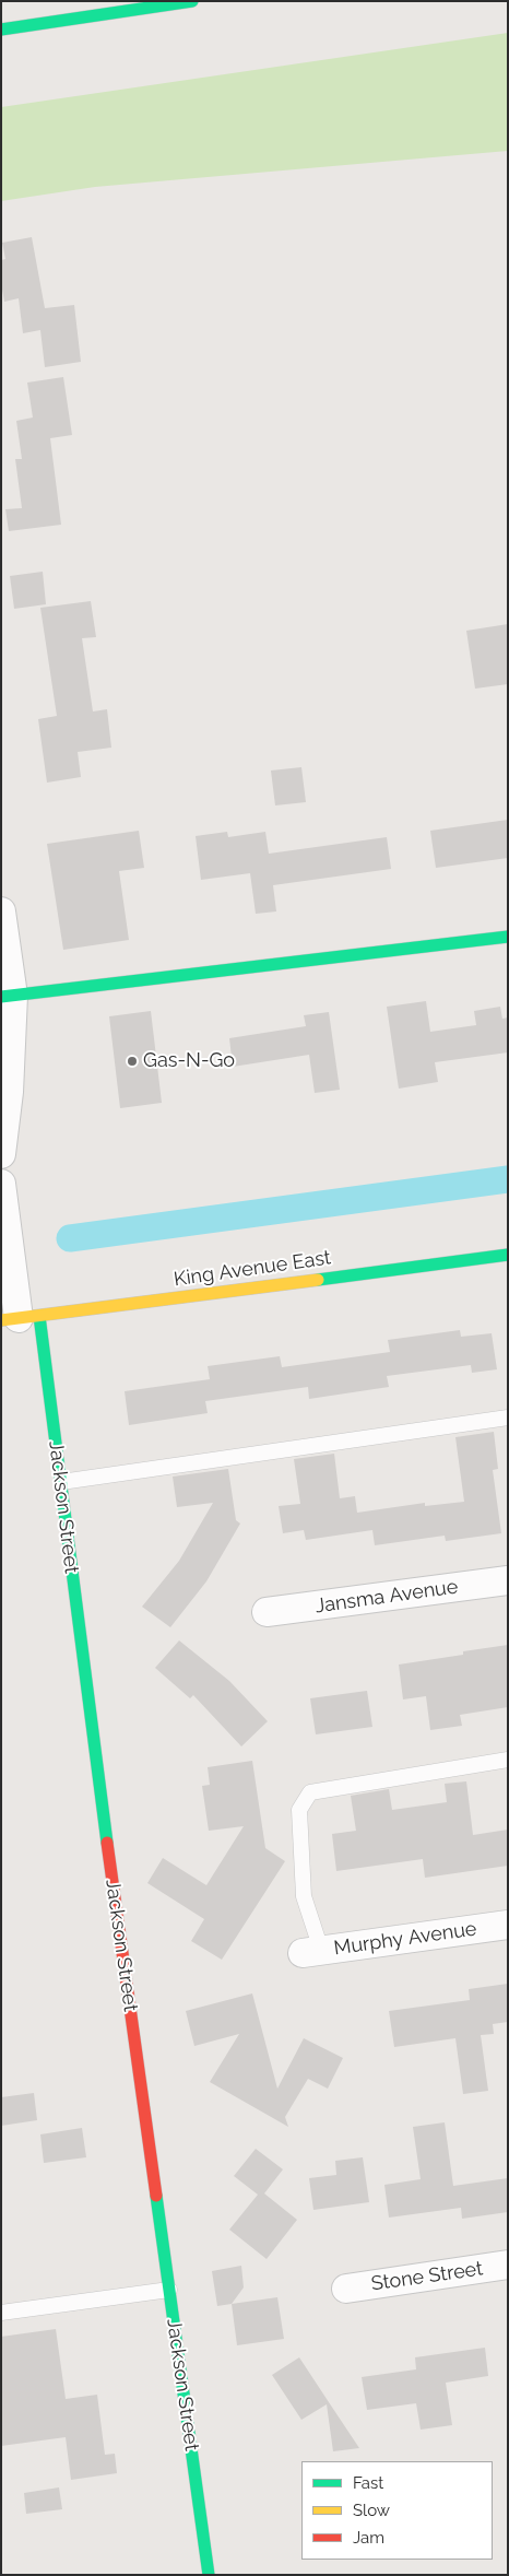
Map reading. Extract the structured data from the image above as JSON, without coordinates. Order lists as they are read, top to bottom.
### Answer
{
  "streets": {
    "main road": ["King Avenue East", "Jackson Street"],
    "street": ["Jansma Avenue", "Murphy Avenue", "Stone Street"]
  },
  "crossings": [
    ["King Avenue East", "Jackson Street"]
  ],
  "places": ["Gas-N-Go"],
  "legend": ["Fast", "Slow", "Jam"]
}
